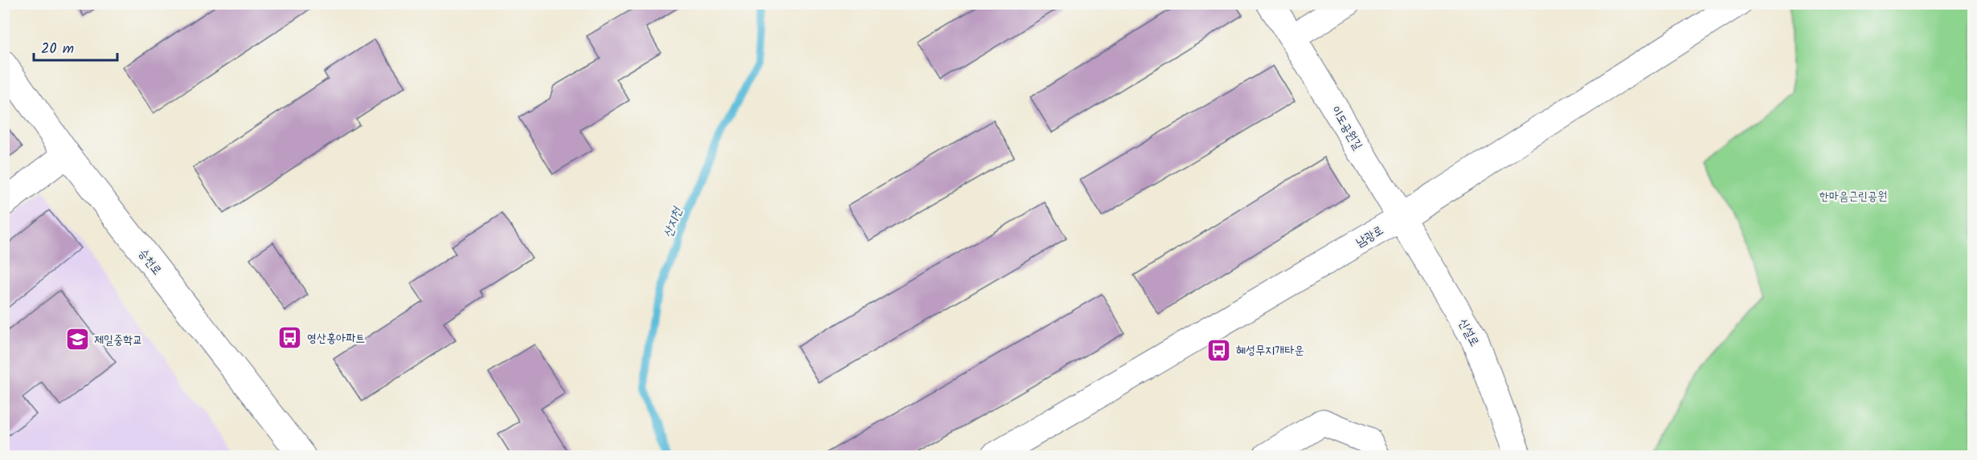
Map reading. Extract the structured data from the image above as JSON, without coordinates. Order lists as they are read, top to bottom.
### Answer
{
  "streets": {
    "main road": [
      "이도공원길",
      "남광로",
      "승천로",
      "신설로"
    ]
  },
  "crossings": [
    ["이도공원길", "남광로"],
    ["이도공원길", "신설로"],
    ["남광로", "신설로"]
  ],
  "water": ["산지천"],
  "parks": ["한마음근린공원"],
  "places": {
    "bus stop": ["영산홍아파트", "혜성무지개타운"],
    "school or university": ["제일중학교"]
  },
  "scale_bar": "20 m"
}
